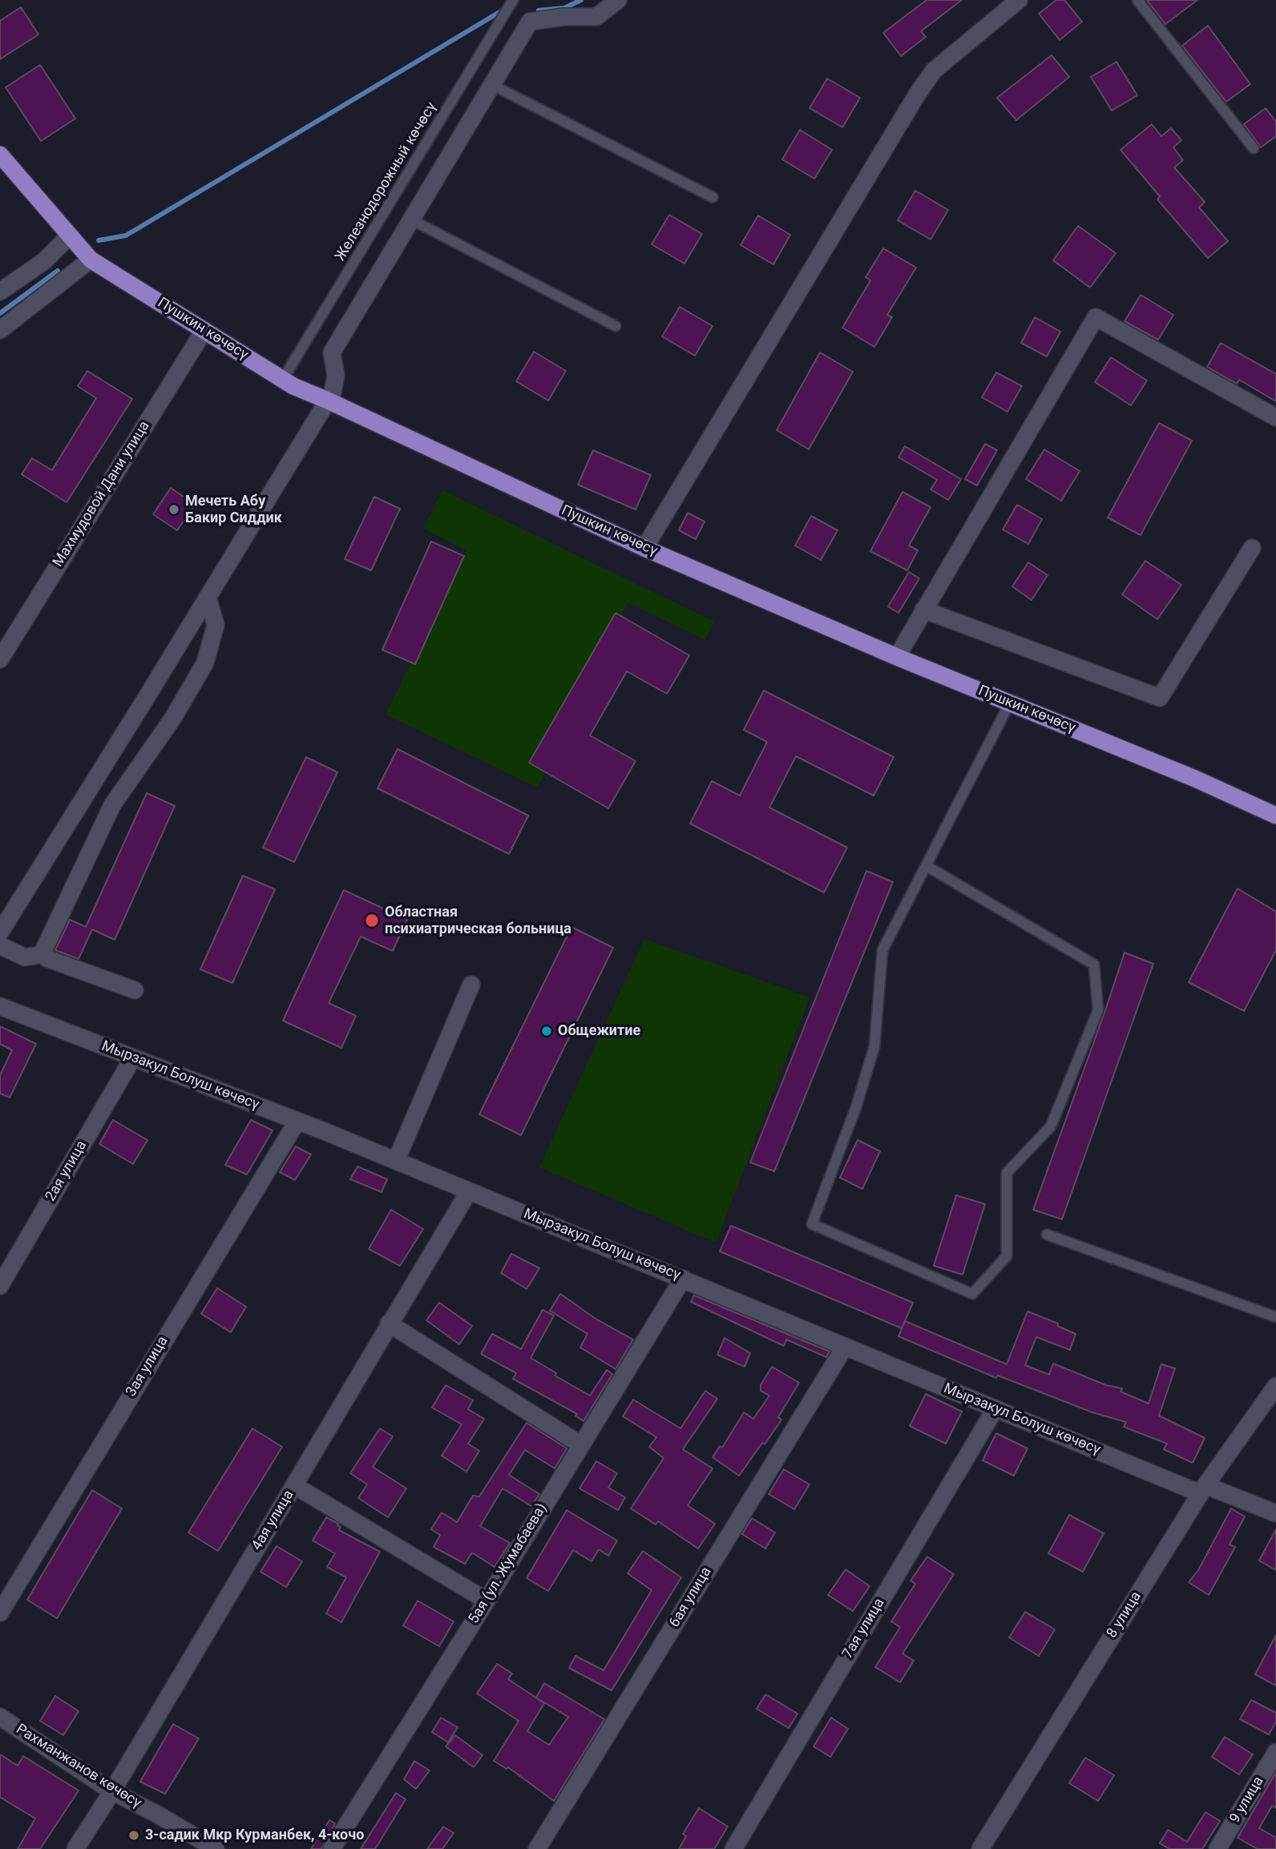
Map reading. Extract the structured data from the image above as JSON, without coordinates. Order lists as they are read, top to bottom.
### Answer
{
  "streets": {
    "highway": ["Пушкин көчөсү"],
    "street": [
      "Махмудовой Дани улица",
      "Мырзакул Болуш көчөсү",
      "2ая улица",
      "3ая улица",
      "4ая улица",
      "5ая (ул. Жумабаева)",
      "6ая улица",
      "8 улица",
      "7ая улица",
      "Рахманжанов көчөсү",
      "9 улица"
    ],
    "lane": ["Железнодорожный көчөсү"]
  },
  "crossings": [
    ["Железнодорожный көчөсү", "Пушкин көчөсү"],
    ["Пушкин көчөсү", "Махмудовой Дани улица"],
    ["Мырзакул Болуш көчөсү", "2ая улица"],
    ["Мырзакул Болуш көчөсү", "3ая улица"],
    ["Мырзакул Болуш көчөсү", "4ая улица"],
    ["Мырзакул Болуш көчөсү", "5ая (ул. Жумабаева)"],
    ["Мырзакул Болуш көчөсү", "6ая улица"],
    ["Мырзакул Болуш көчөсү", "8 улица"],
    ["Мырзакул Болуш көчөсү", "7ая улица"],
    ["4ая улица", "Рахманжанов көчөсү"]
  ],
  "places": [
    "Мечеть Абу Бакир Сиддик",
    "Областная психиатрическая больница",
    "Общежитие",
    "3-садик Мкр Курманбек, 4-кочо"
  ]
}
